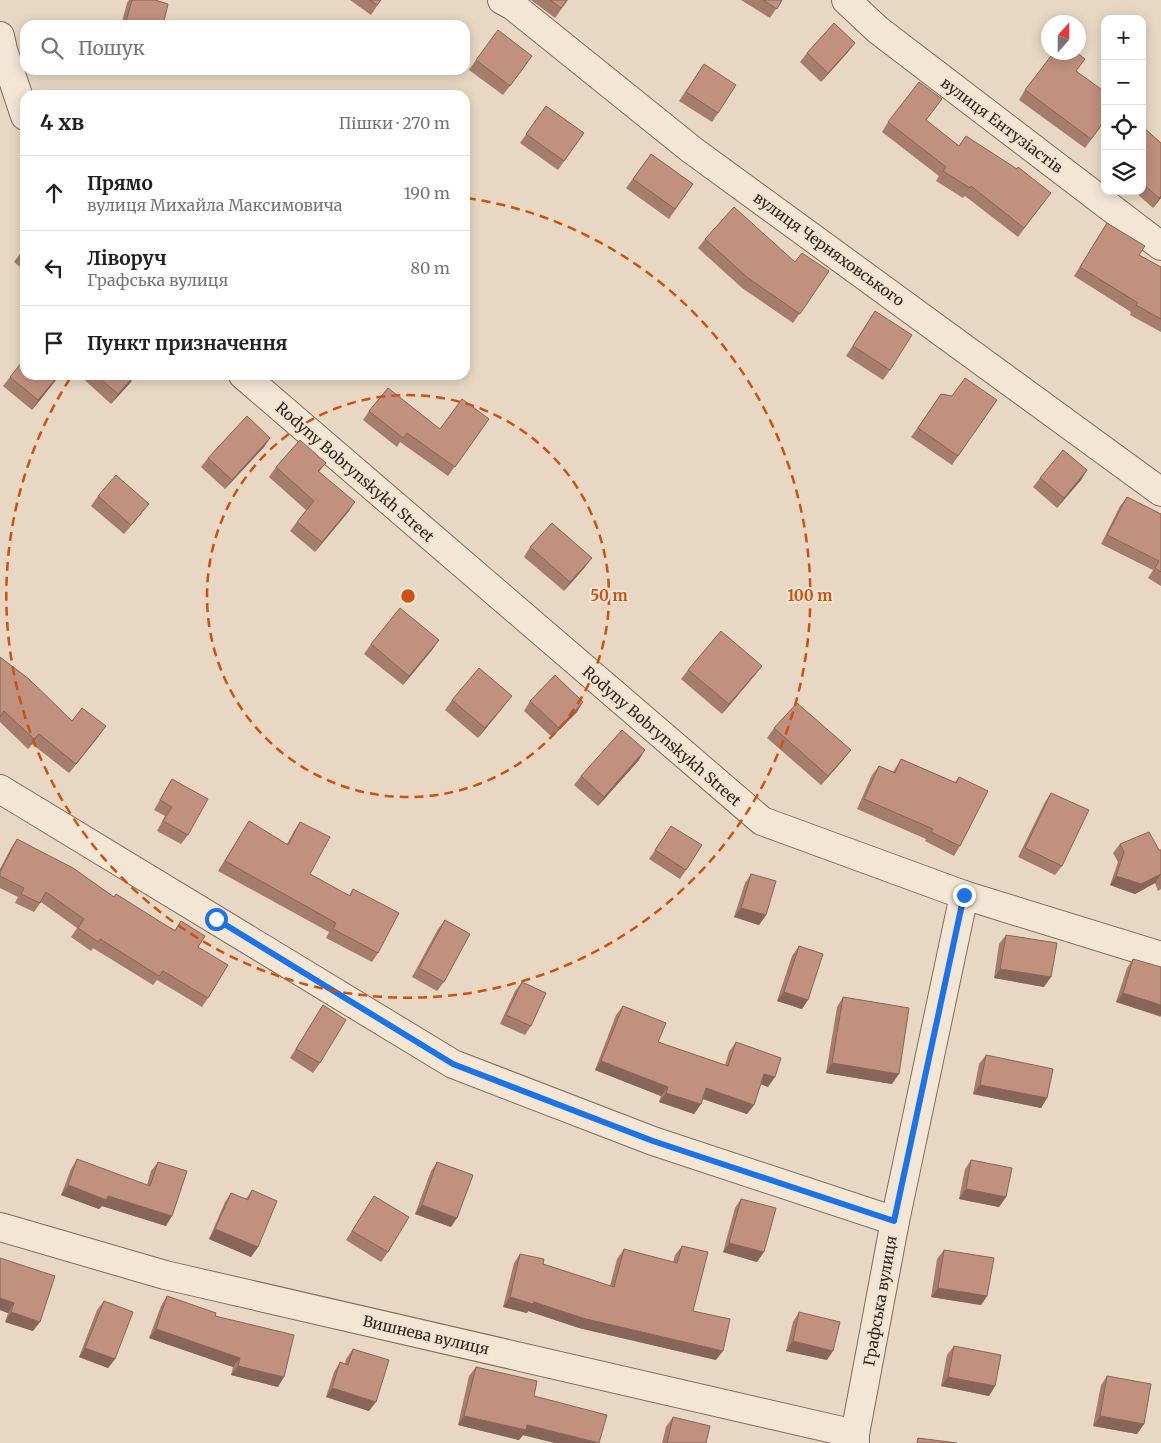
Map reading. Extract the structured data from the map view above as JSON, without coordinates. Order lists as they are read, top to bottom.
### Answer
{
  "streets": {
    "street": [
      "вулиця Ентузіастів",
      "вулиця Черняховського",
      "Rodyny Bobrynskykh Street",
      "Графська вулиця",
      "Вишнева вулиця"
    ]
  },
  "crossings": [
    ["Rodyny Bobrynskykh Street", "Графська вулиця"],
    ["Графська вулиця", "Вишнева вулиця"]
  ],
  "north": "top",
  "page": {
    "map_buttons": ["+", "−"],
    "search": "Пошук",
    "heading": ["4 хв", "Пішки · 270 m"],
    "list": [
      ["Прямо", "вулиця Михайла Максимовича", "190 m"],
      ["Ліворуч", "Графська вулиця", "80 m"],
      "Пункт призначення"
    ]
  },
  "rings": ["50 m", "100 m"]
}
